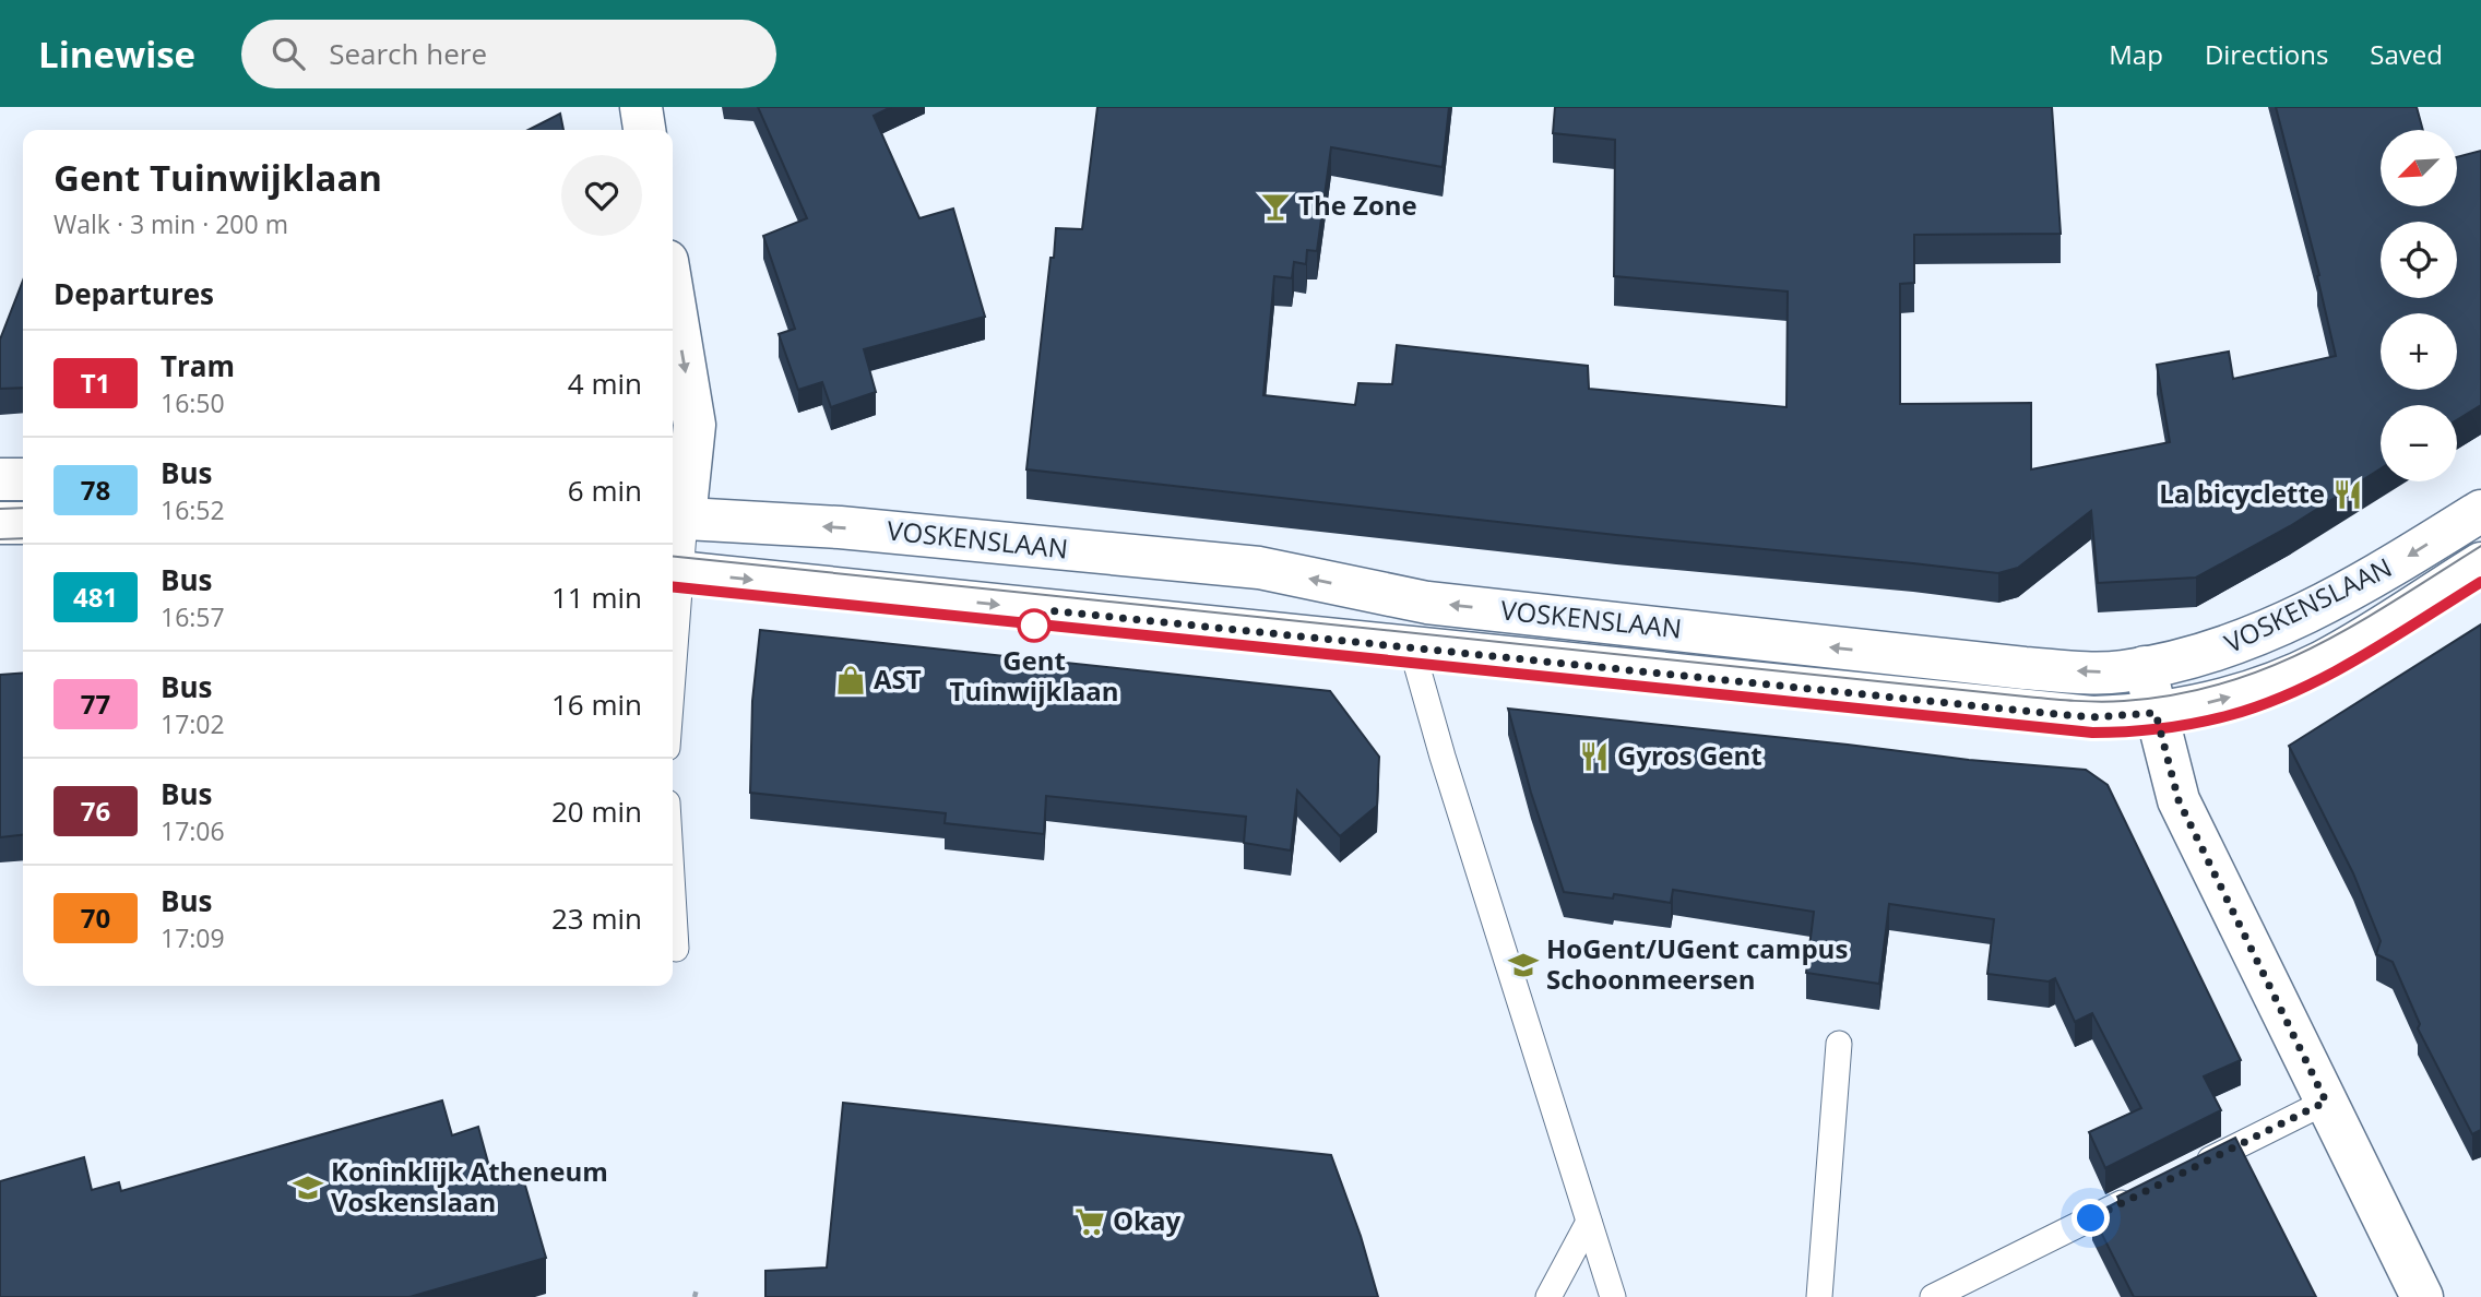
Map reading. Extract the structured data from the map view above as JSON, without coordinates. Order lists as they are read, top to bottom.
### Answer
{
  "streets": {
    "street": ["VOSKENSLAAN"]
  },
  "places": {
    "bar": ["The Zone"],
    "restaurant": ["La bicyclette", "Gyros Gent"],
    "other": ["Gent Tuinwijklaan"],
    "shop": ["AST"],
    "school or university": ["HoGent/UGent campus Schoonmeersen", "Koninklijk Atheneum Voskenslaan"],
    "supermarket": ["Okay"]
  },
  "lines": ["tram line T1"],
  "north": "bottom left",
  "page": {
    "header": "Linewise",
    "search": "Search here",
    "nav": ["Map", "Directions", "Saved"],
    "map_buttons": ["+", "−"],
    "heading": [
      ["Gent Tuinwijklaan", "Walk · 3 min · 200 m"],
      "Departures"
    ],
    "list": [
      {
        "mark": "T1",
        "name": "Tram",
        "note": "16:50",
        "value": "4 min"
      },
      {
        "mark": "78",
        "name": "Bus",
        "note": "16:52",
        "value": "6 min"
      },
      {
        "mark": "481",
        "name": "Bus",
        "note": "16:57",
        "value": "11 min"
      },
      {
        "mark": "77",
        "name": "Bus",
        "note": "17:02",
        "value": "16 min"
      },
      {
        "mark": "76",
        "name": "Bus",
        "note": "17:06",
        "value": "20 min"
      },
      {
        "mark": "70",
        "name": "Bus",
        "note": "17:09",
        "value": "23 min"
      }
    ]
  }
}
